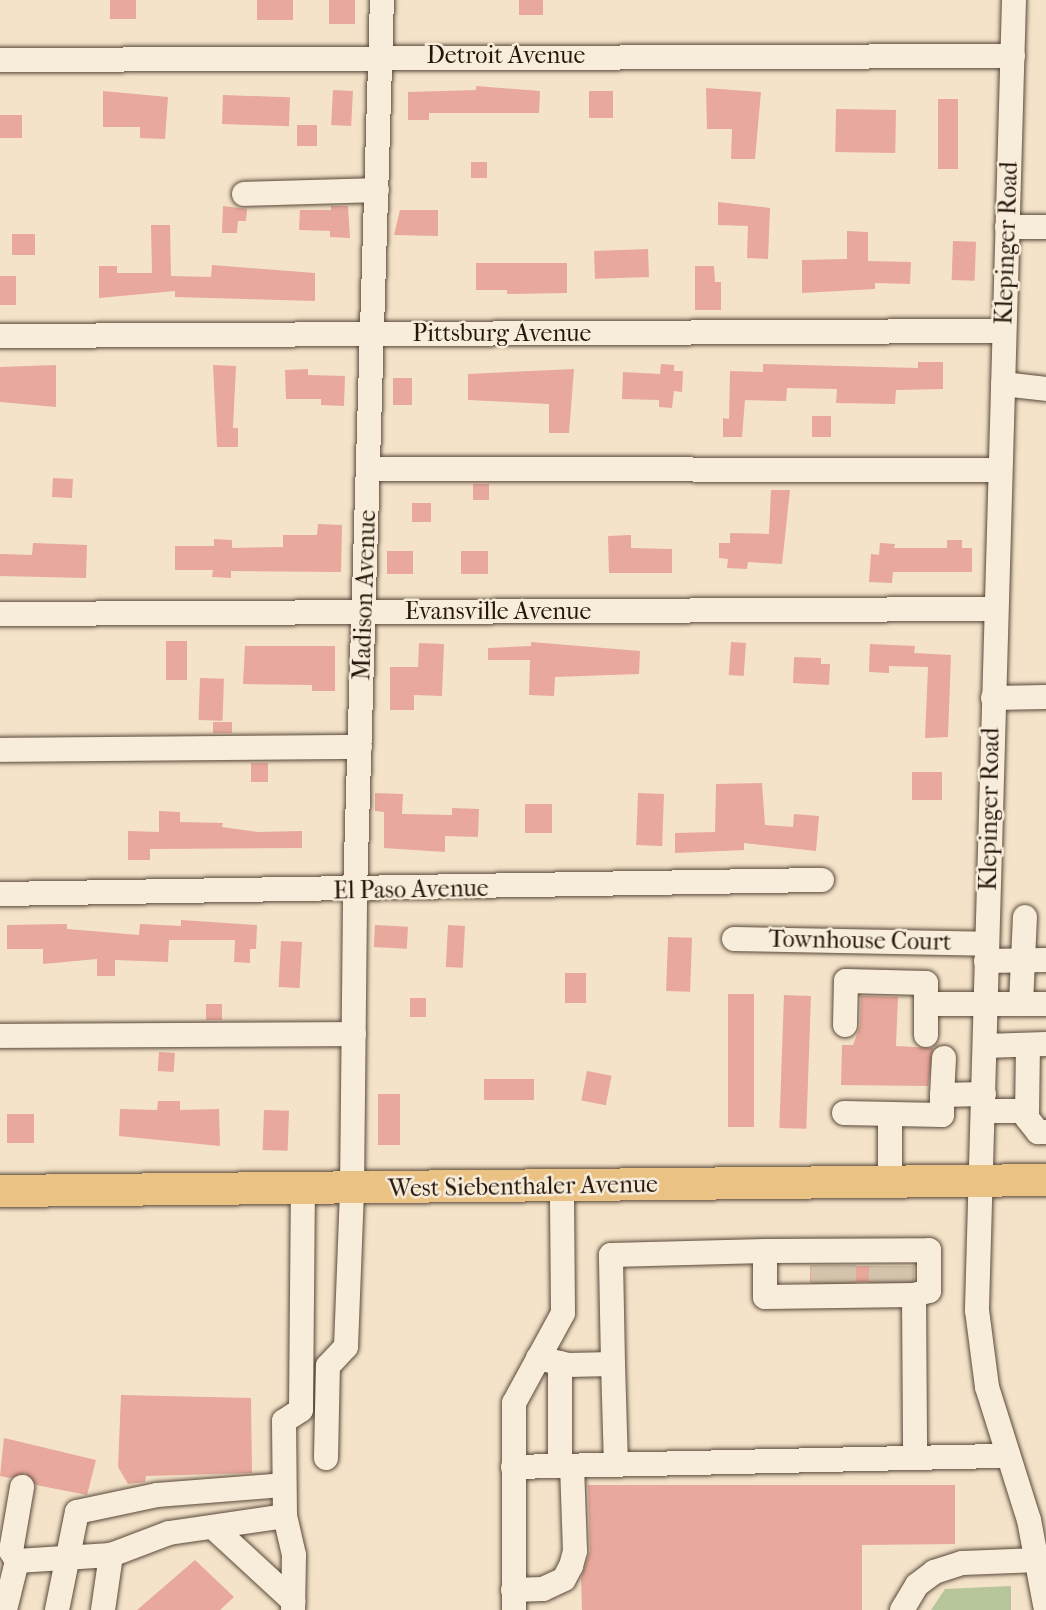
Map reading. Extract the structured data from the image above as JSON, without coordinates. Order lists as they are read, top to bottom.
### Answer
{
  "streets": {
    "main road": ["West Siebenthaler Avenue"],
    "street": [
      "Detroit Avenue",
      "Klepinger Road",
      "Pittsburg Avenue",
      "Madison Avenue",
      "Evansville Avenue",
      "El Paso Avenue",
      "Townhouse Court"
    ]
  },
  "crossings": [
    ["Detroit Avenue", "Klepinger Road"],
    ["Detroit Avenue", "Madison Avenue"],
    ["Klepinger Road", "Pittsburg Avenue"],
    ["Klepinger Road", "Evansville Avenue"],
    ["Klepinger Road", "Townhouse Court"],
    ["Klepinger Road", "West Siebenthaler Avenue"],
    ["Pittsburg Avenue", "Madison Avenue"],
    ["Madison Avenue", "Evansville Avenue"],
    ["Madison Avenue", "El Paso Avenue"],
    ["Madison Avenue", "West Siebenthaler Avenue"]
  ]
}
